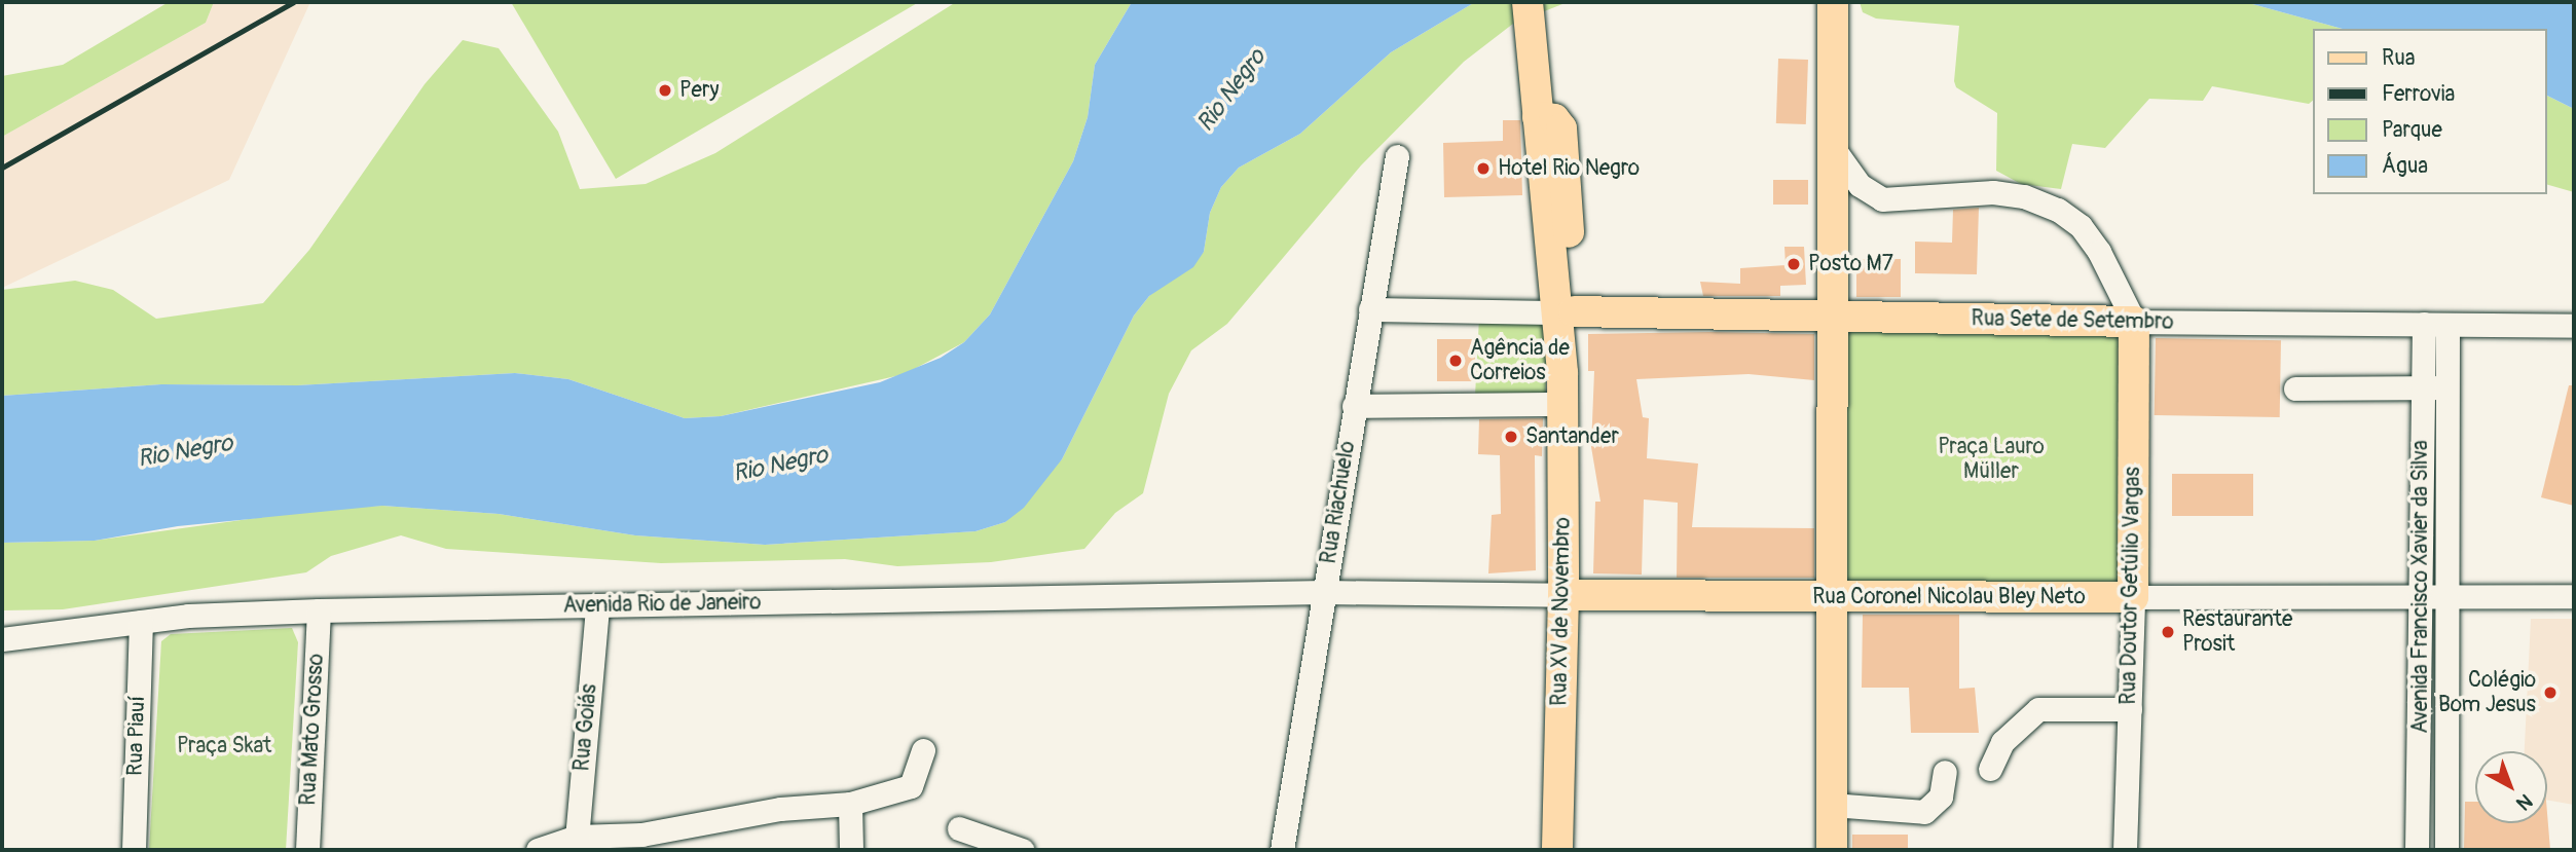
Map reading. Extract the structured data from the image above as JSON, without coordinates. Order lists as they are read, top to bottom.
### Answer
{
  "streets": {
    "main road": [
      "Rua Sete de Setembro",
      "Rua Doutor Getúlio Vargas",
      "Rua Coronel Nicolau Bley Neto",
      "Rua XV de Novembro"
    ],
    "street": [
      "Rua Riachuelo",
      "Avenida Francisco Xavier da Silva",
      "Avenida Rio de Janeiro",
      "Rua Goiás",
      "Rua Mato Grosso",
      "Rua Piauí"
    ]
  },
  "crossings": [
    ["Rua Sete de Setembro", "Rua Riachuelo"],
    ["Rua Sete de Setembro", "Rua Doutor Getúlio Vargas"],
    ["Rua Sete de Setembro", "Avenida Francisco Xavier da Silva"],
    ["Rua Sete de Setembro", "Rua XV de Novembro"],
    ["Rua Riachuelo", "Rua Coronel Nicolau Bley Neto"],
    ["Rua Riachuelo", "Avenida Rio de Janeiro"],
    ["Rua Doutor Getúlio Vargas", "Rua Coronel Nicolau Bley Neto"],
    ["Avenida Francisco Xavier da Silva", "Rua Coronel Nicolau Bley Neto"],
    ["Rua Coronel Nicolau Bley Neto", "Avenida Rio de Janeiro"],
    ["Rua Coronel Nicolau Bley Neto", "Rua XV de Novembro"],
    ["Avenida Rio de Janeiro", "Rua Goiás"],
    ["Avenida Rio de Janeiro", "Rua Mato Grosso"],
    ["Avenida Rio de Janeiro", "Rua Piauí"]
  ],
  "water": ["Rio Negro"],
  "parks": ["Praça Lauro Müller", "Praça Skat"],
  "places": [
    "Pery",
    "Hotel Rio Negro",
    "Posto M7",
    "Agência de Correios",
    "Santander",
    "Restaurante Prosit",
    "Colégio Bom Jesus"
  ],
  "legend": [
    "Rua",
    "Ferrovia",
    "Parque",
    "Água"
  ],
  "north": "bottom right"
}
